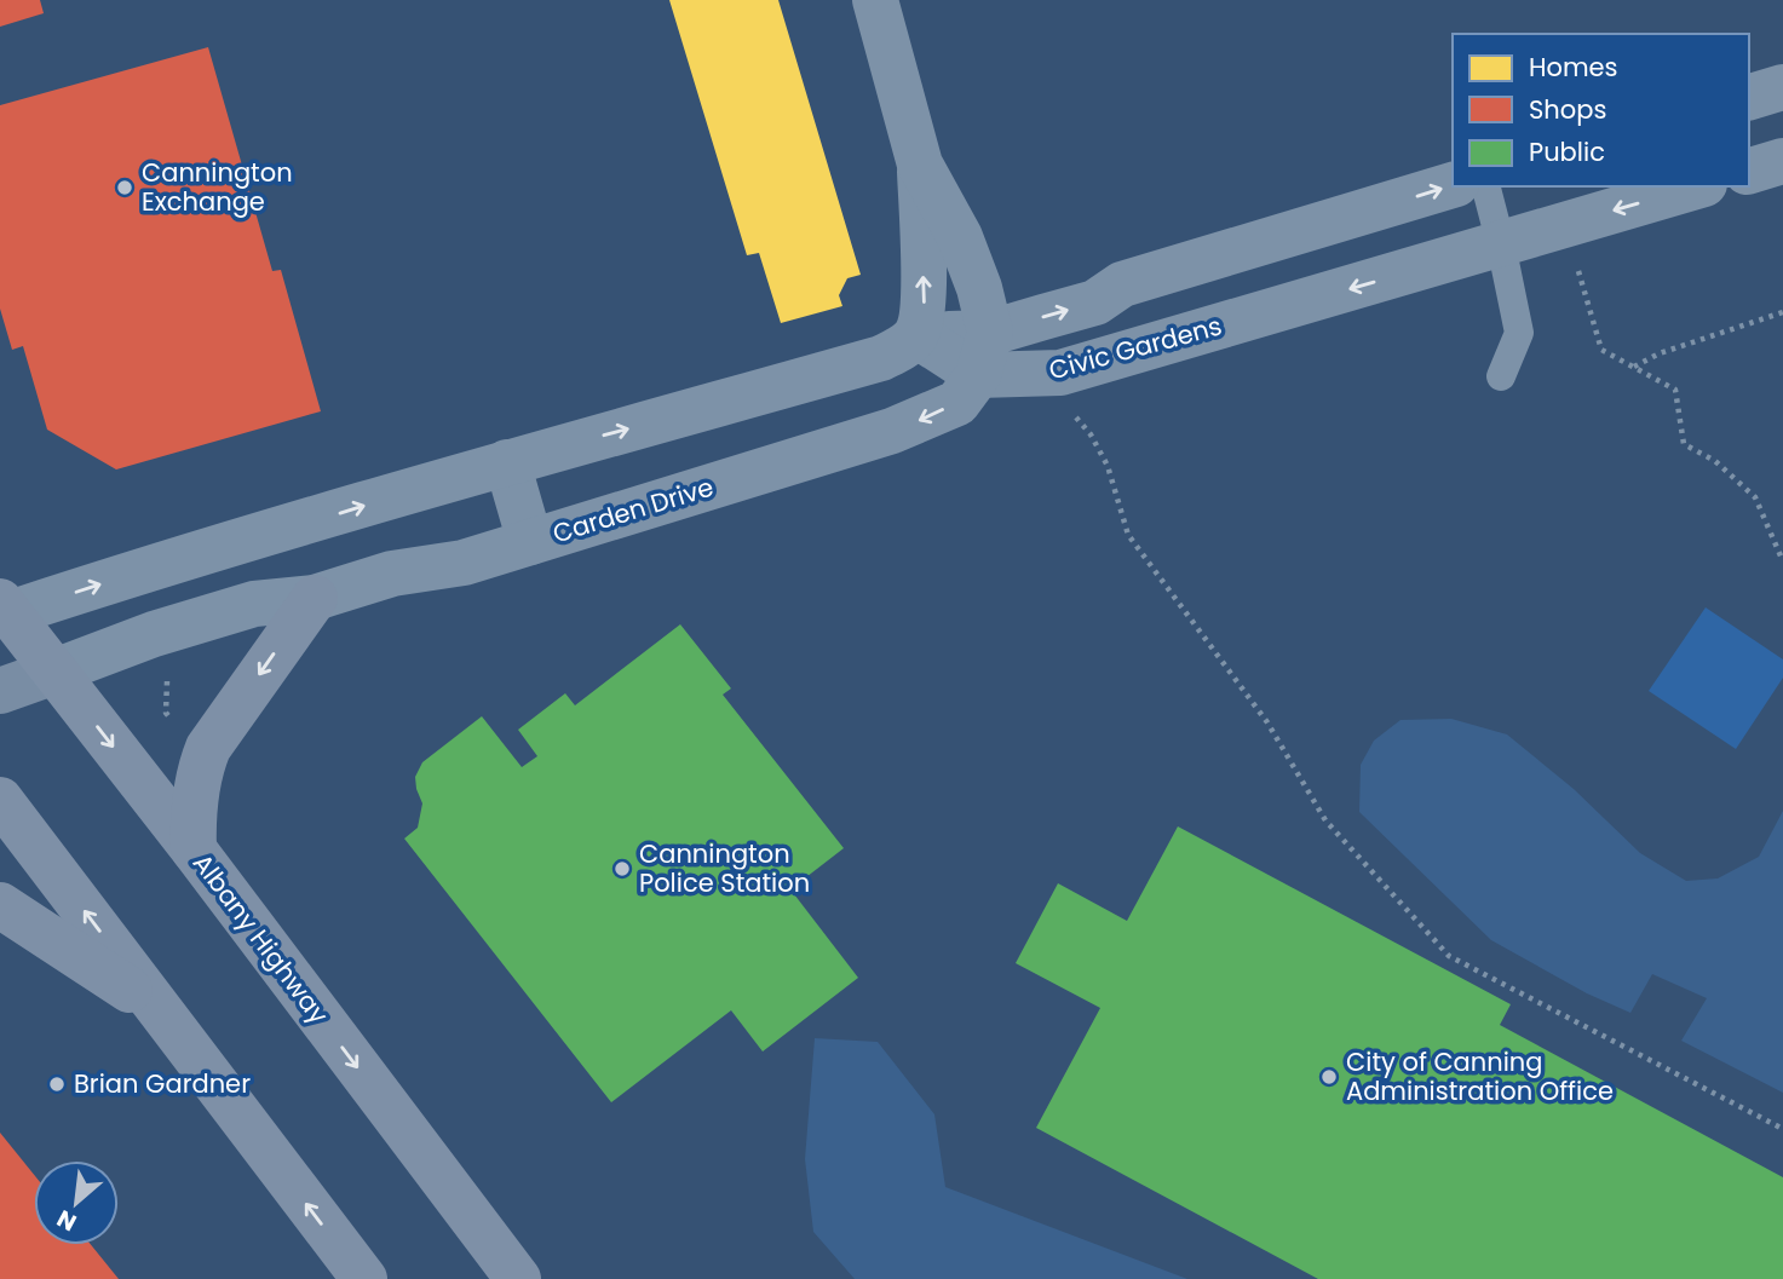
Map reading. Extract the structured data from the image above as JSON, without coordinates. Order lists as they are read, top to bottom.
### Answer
{
  "streets": {
    "highway": ["Albany Highway"],
    "street": ["Civic Gardens", "Carden Drive"]
  },
  "crossings": [
    ["Civic Gardens", "Carden Drive"],
    ["Carden Drive", "Albany Highway"]
  ],
  "places": [
    "Cannington Exchange",
    "Cannington Police Station",
    "City of Canning Administration Office",
    "Brian Gardner"
  ],
  "legend": ["Homes", "Shops", "Public"],
  "north": "bottom left"
}
